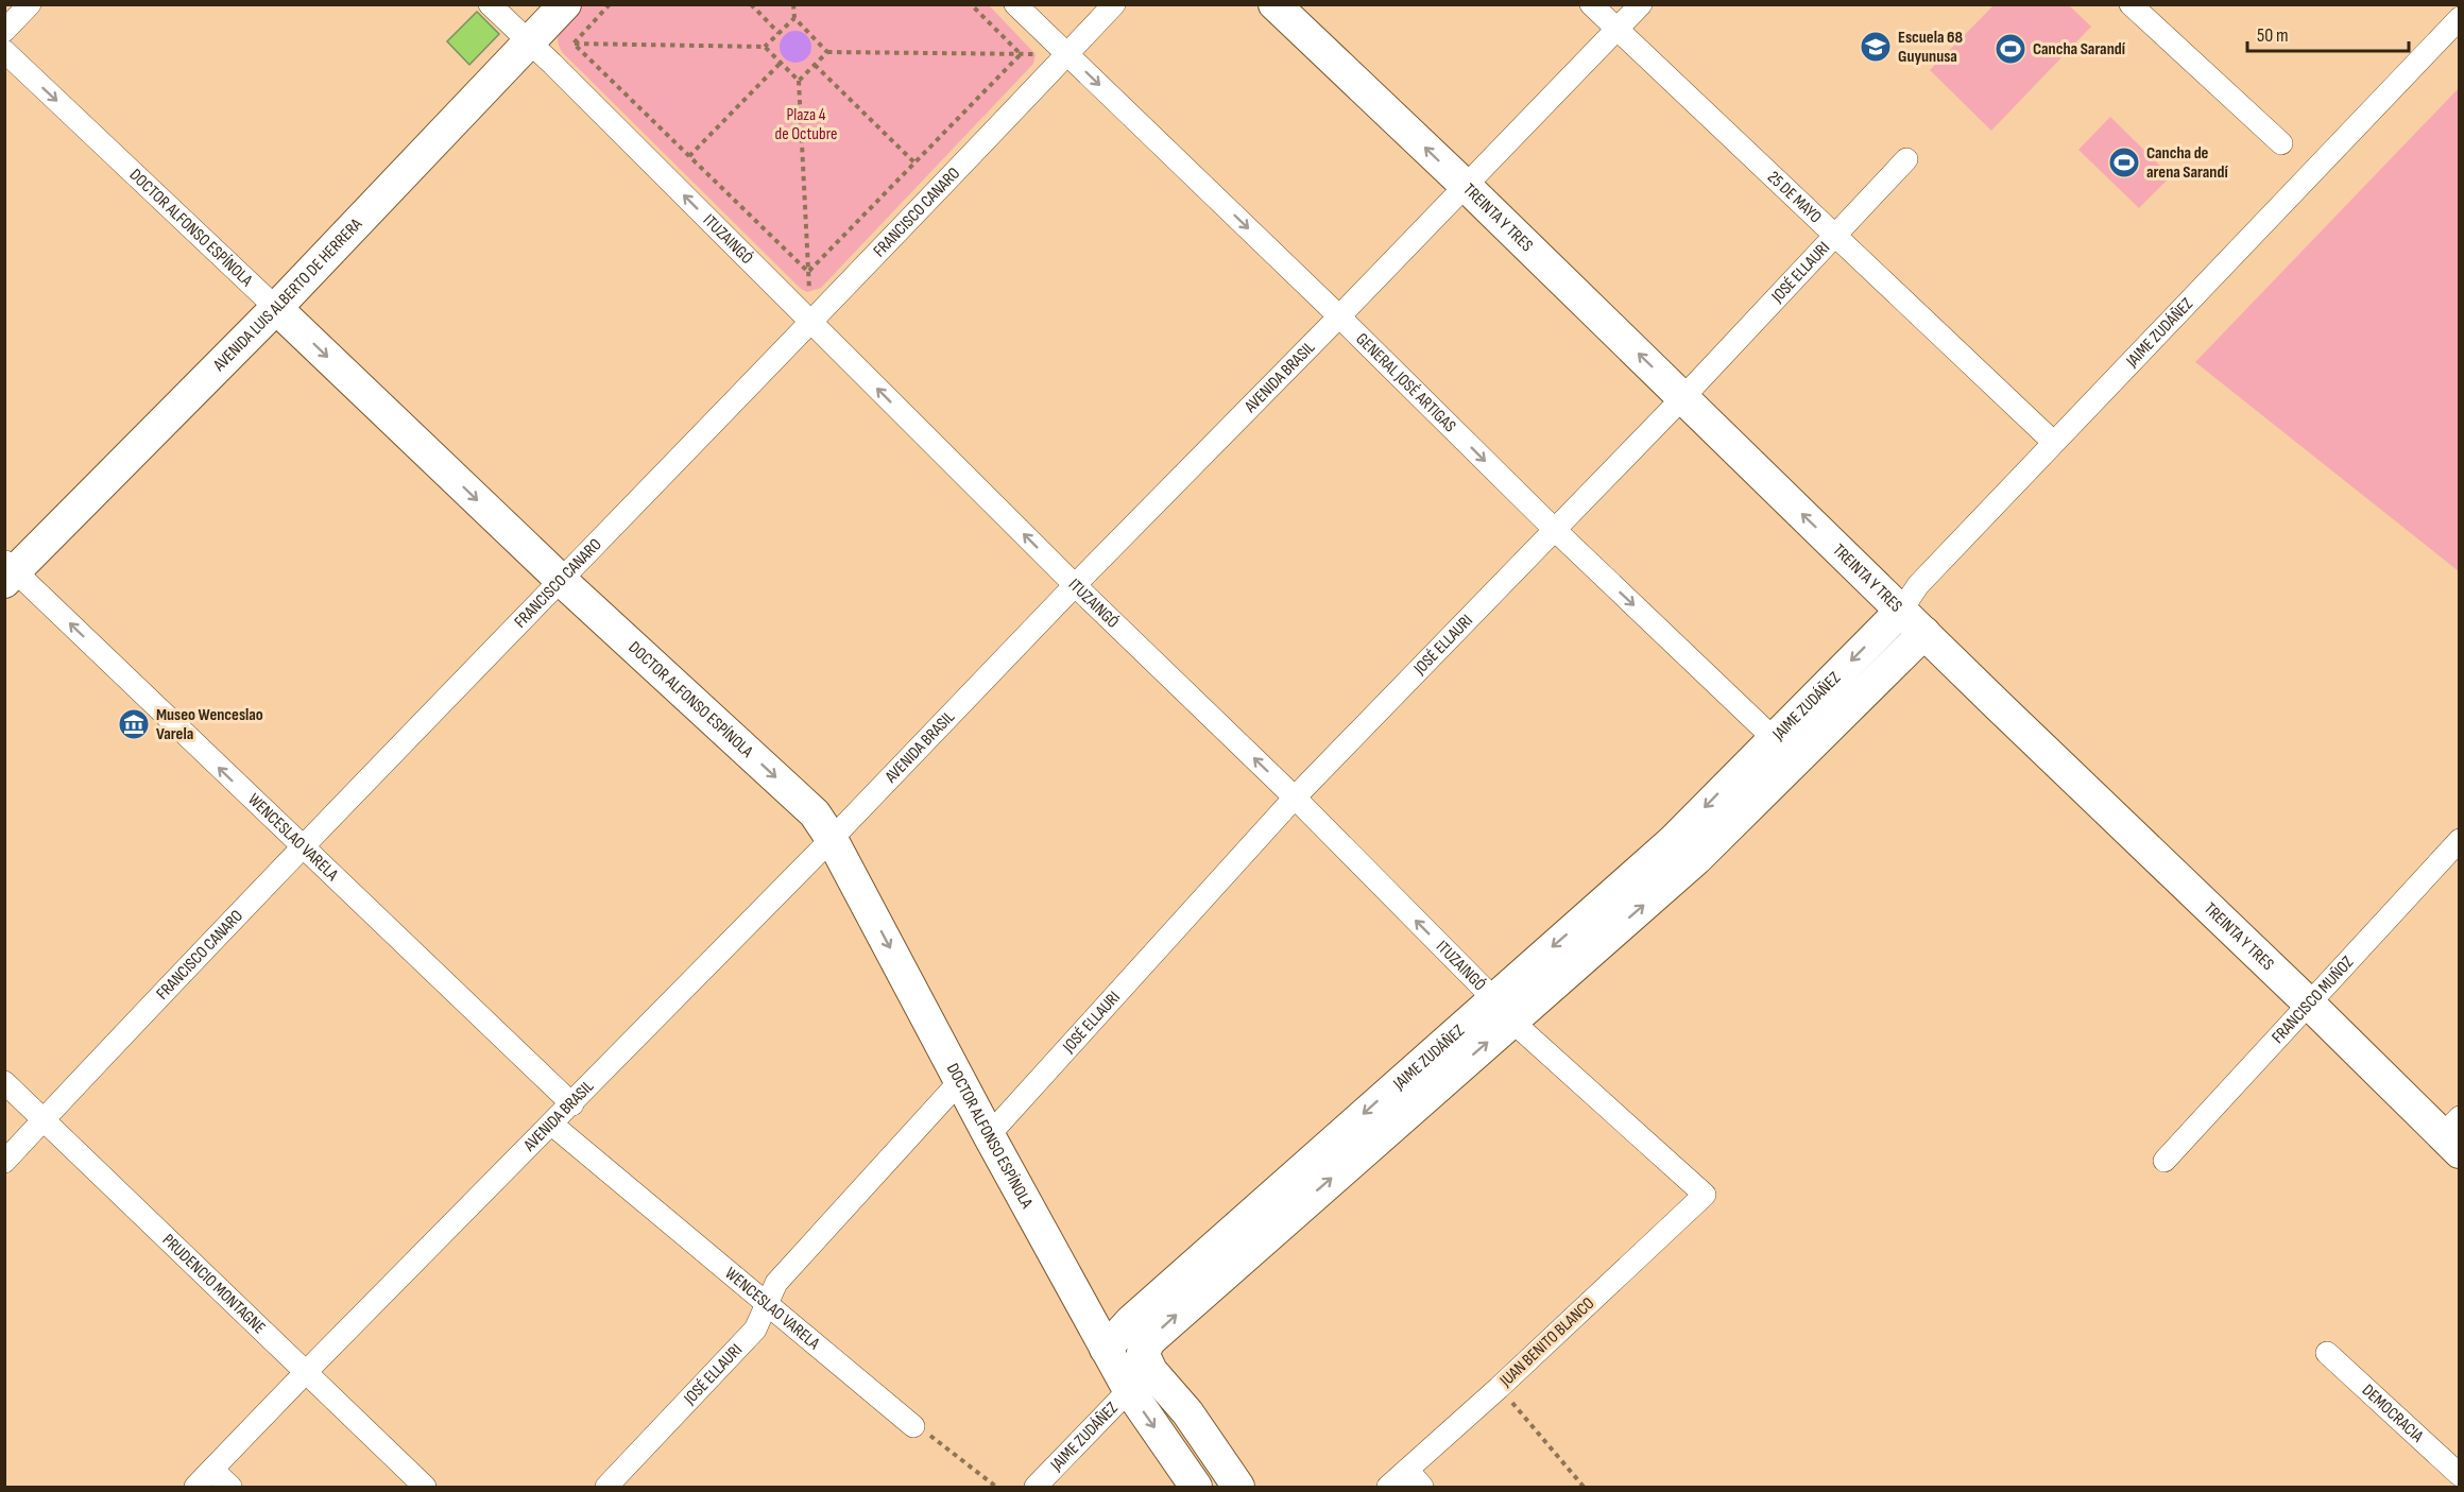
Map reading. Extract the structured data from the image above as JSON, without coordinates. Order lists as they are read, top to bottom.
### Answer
{
  "streets": {
    "street": [
      "25 DE MAYO",
      "FRANCISCO CANARO",
      "TREINTA Y TRES",
      "DOCTOR ALFONSO ESPÍNOLA",
      "ITUZAINGÓ",
      "JOSÉ ELLAURI",
      "AVENIDA LUIS ALBERTO DE HERRERA",
      "JAIME ZUDÁÑEZ",
      "AVENIDA BRASIL",
      "GENERAL JOSÉ ARTIGAS",
      "WENCESLAO VARELA",
      "FRANCISCO MUÑOZ",
      "PRUDENCIO MONTAGNE",
      "JUAN BENITO BLANCO",
      "DEMOCRACIA"
    ]
  },
  "crossings": [
    ["25 DE MAYO", "JOSÉ ELLAURI"],
    ["25 DE MAYO", "JAIME ZUDÁÑEZ"],
    ["25 DE MAYO", "AVENIDA BRASIL"],
    ["FRANCISCO CANARO", "DOCTOR ALFONSO ESPÍNOLA"],
    ["FRANCISCO CANARO", "ITUZAINGÓ"],
    ["FRANCISCO CANARO", "GENERAL JOSÉ ARTIGAS"],
    ["FRANCISCO CANARO", "WENCESLAO VARELA"],
    ["FRANCISCO CANARO", "PRUDENCIO MONTAGNE"],
    ["TREINTA Y TRES", "JOSÉ ELLAURI"],
    ["TREINTA Y TRES", "JAIME ZUDÁÑEZ"],
    ["TREINTA Y TRES", "AVENIDA BRASIL"],
    ["TREINTA Y TRES", "FRANCISCO MUÑOZ"],
    ["DOCTOR ALFONSO ESPÍNOLA", "JOSÉ ELLAURI"],
    ["DOCTOR ALFONSO ESPÍNOLA", "AVENIDA LUIS ALBERTO DE HERRERA"],
    ["DOCTOR ALFONSO ESPÍNOLA", "JAIME ZUDÁÑEZ"],
    ["DOCTOR ALFONSO ESPÍNOLA", "AVENIDA BRASIL"],
    ["ITUZAINGÓ", "JOSÉ ELLAURI"],
    ["ITUZAINGÓ", "AVENIDA LUIS ALBERTO DE HERRERA"],
    ["ITUZAINGÓ", "JAIME ZUDÁÑEZ"],
    ["ITUZAINGÓ", "AVENIDA BRASIL"],
    ["ITUZAINGÓ", "JUAN BENITO BLANCO"],
    ["JOSÉ ELLAURI", "GENERAL JOSÉ ARTIGAS"],
    ["JOSÉ ELLAURI", "WENCESLAO VARELA"],
    ["AVENIDA LUIS ALBERTO DE HERRERA", "WENCESLAO VARELA"],
    ["JAIME ZUDÁÑEZ", "GENERAL JOSÉ ARTIGAS"],
    ["AVENIDA BRASIL", "GENERAL JOSÉ ARTIGAS"],
    ["AVENIDA BRASIL", "WENCESLAO VARELA"],
    ["AVENIDA BRASIL", "PRUDENCIO MONTAGNE"]
  ],
  "one_way": [
    "TREINTA Y TRES",
    "DOCTOR ALFONSO ESPÍNOLA",
    "ITUZAINGÓ",
    "GENERAL JOSÉ ARTIGAS"
  ],
  "parks": ["Plaza 4 de Octubre"],
  "places": {
    "school or university": ["Escuela 68 Guyunusa"],
    "sports": ["Cancha Sarandí", "Cancha de arena Sarandí"],
    "museum": ["Museo Wenceslao Varela"]
  },
  "scale_bar": "50 m"
}
